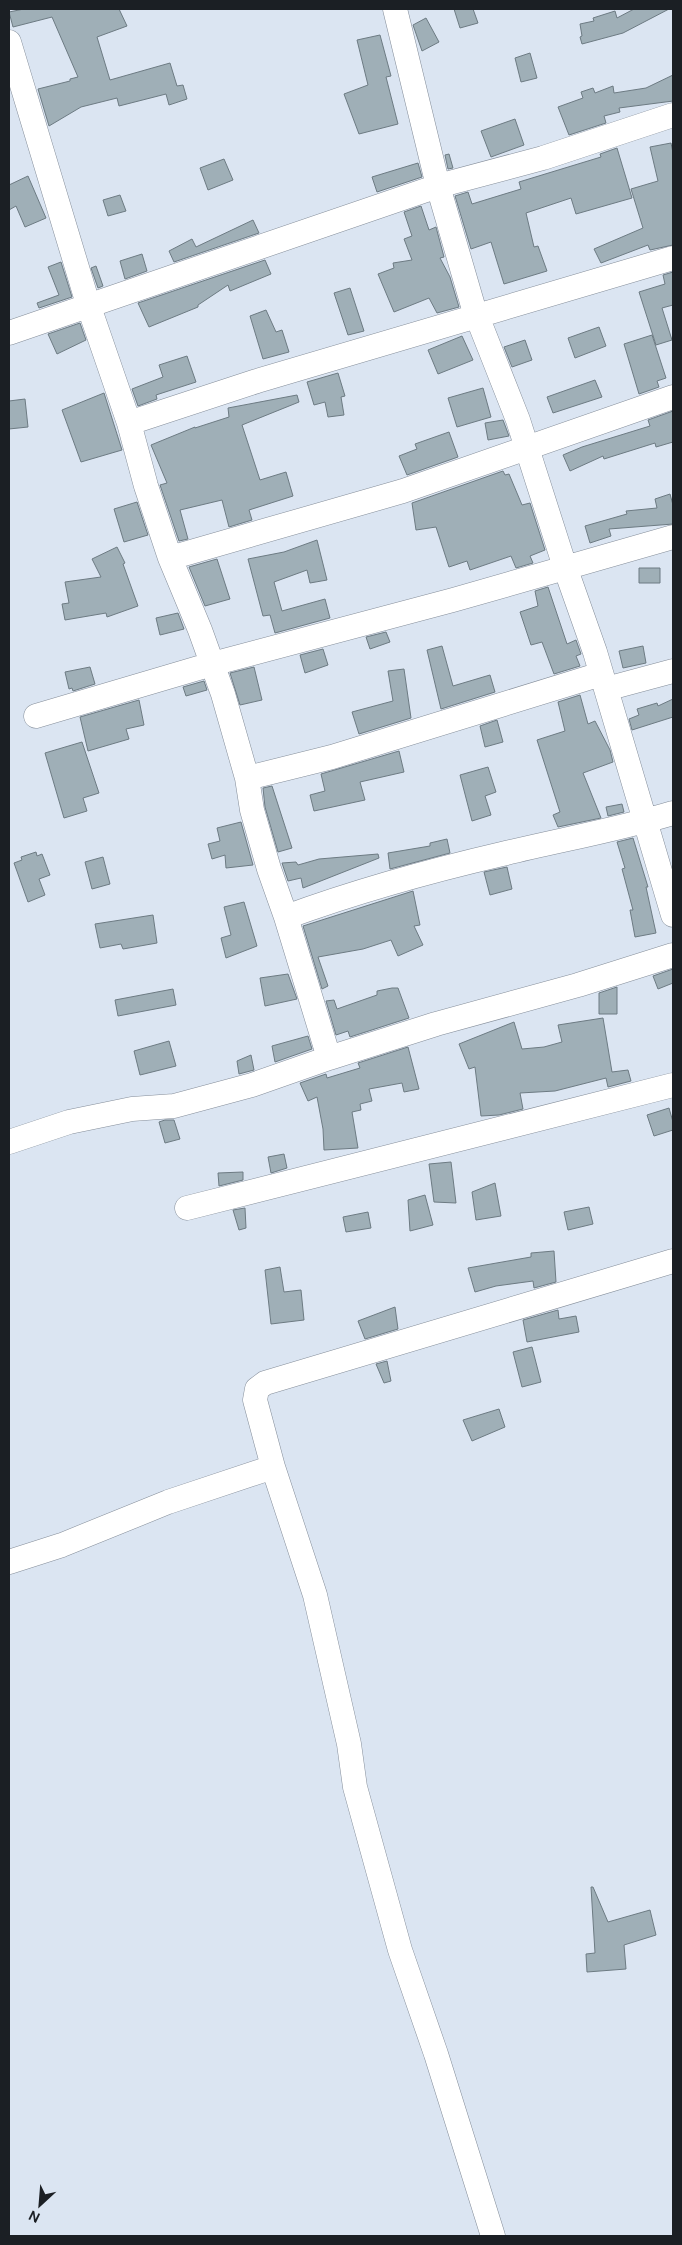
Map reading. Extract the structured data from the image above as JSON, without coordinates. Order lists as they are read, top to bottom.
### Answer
{
  "north": "bottom left"
}
